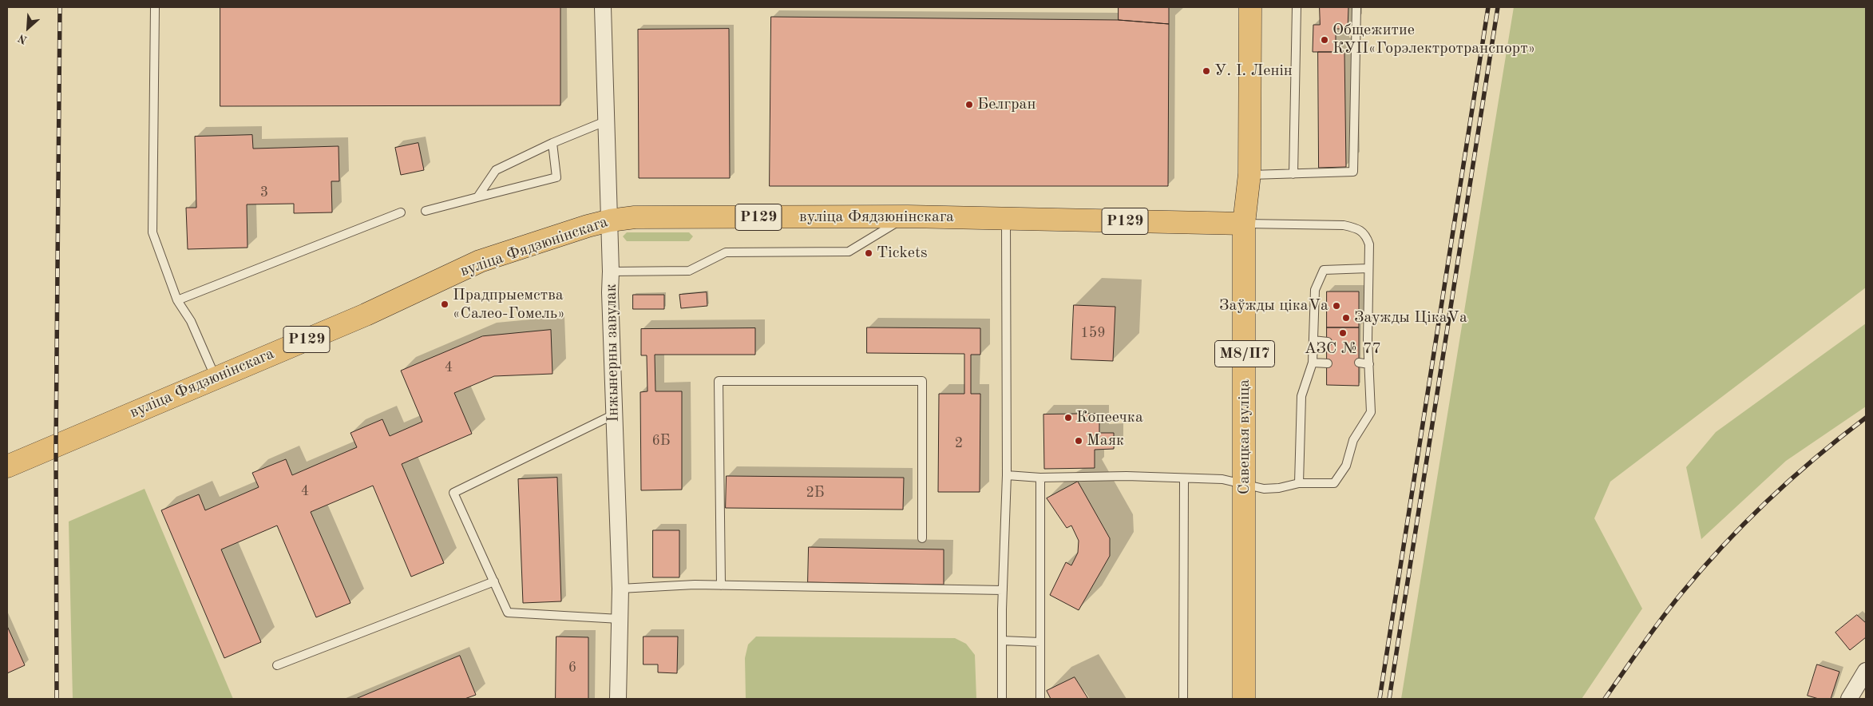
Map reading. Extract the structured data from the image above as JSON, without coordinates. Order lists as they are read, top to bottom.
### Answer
{
  "streets": {
    "main road": [
      "Р129",
      "вуліца Фядзюнінскага",
      "М8/П7",
      "Савецкая вуліца"
    ],
    "street": ["Інжынерны завулак"]
  },
  "crossings": [
    ["вуліца Фядзюнінскага", "Інжынерны завулак"],
    ["вуліца Фядзюнінскага", "Савецкая вуліца"]
  ],
  "places": [
    "Общежитие КУП«Горэлектротранспорт»",
    "У. І. Ленін",
    "Белгран",
    "Tickets",
    "Прадпрыемства «Салео-Гомель»",
    "Заўжды цікаVа",
    "Заужды ЦікаVа",
    "АЗС № 77",
    "Копеечка",
    "Маяк"
  ],
  "house_numbers": [
    "3",
    "159",
    "4",
    "6Б",
    "2",
    "4",
    "2Б",
    "6"
  ],
  "north": "bottom left"
}
